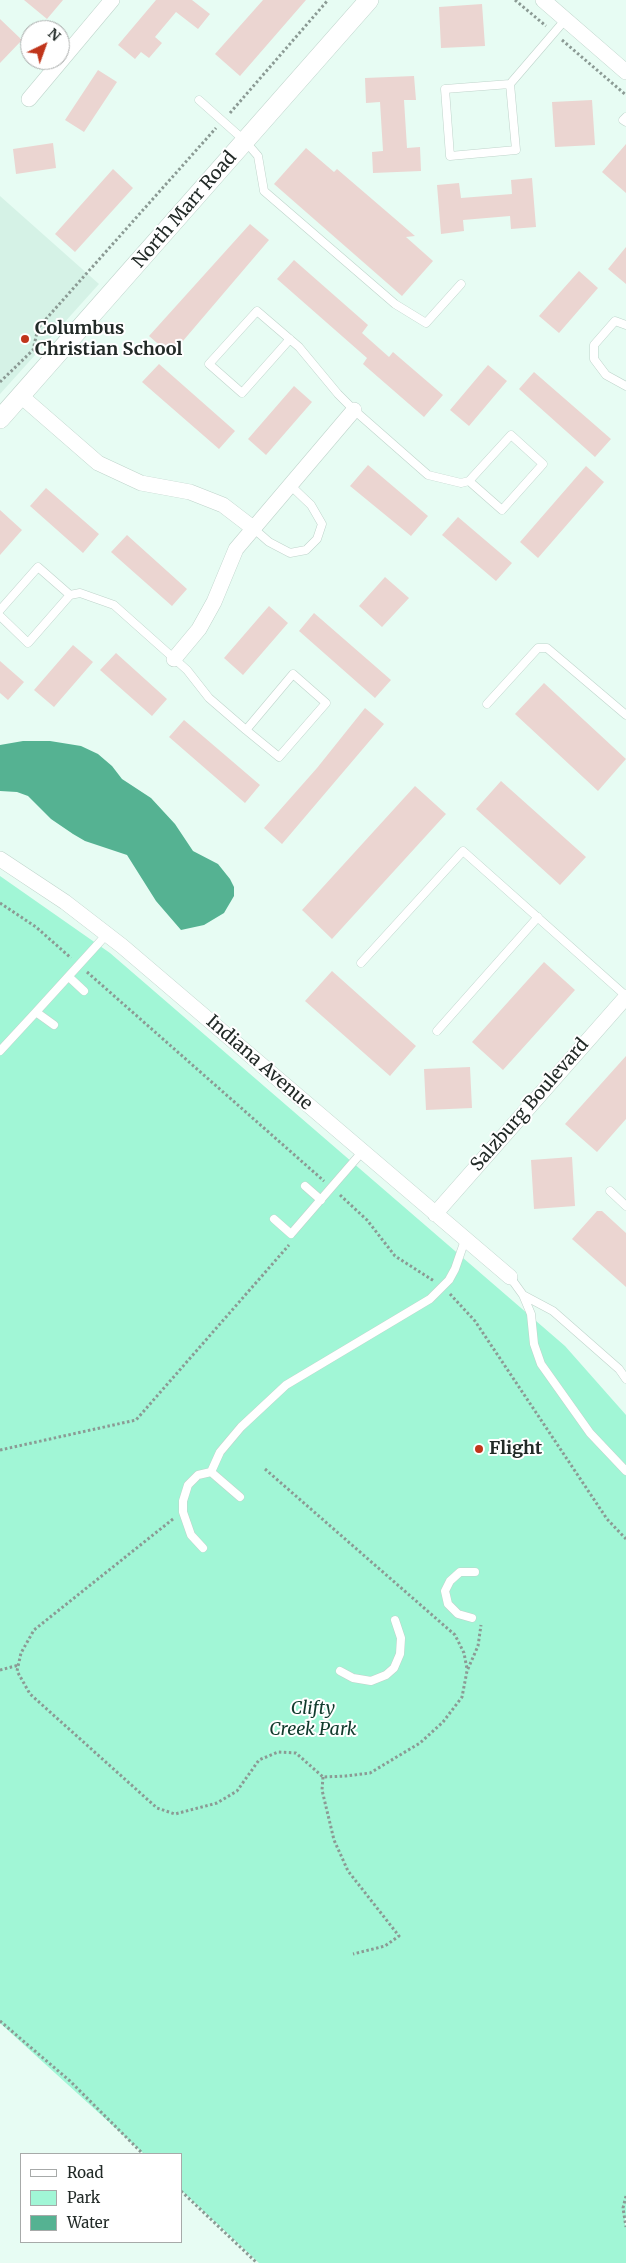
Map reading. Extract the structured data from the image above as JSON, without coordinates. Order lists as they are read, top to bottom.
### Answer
{
  "streets": {
    "street": ["North Marr Road", "Indiana Avenue", "Salzburg Boulevard"]
  },
  "crossings": [
    ["Indiana Avenue", "Salzburg Boulevard"]
  ],
  "parks": ["Clifty Creek Park"],
  "places": ["Columbus Christian School", "Flight"],
  "legend": ["Road", "Park", "Water"],
  "north": "top right"
}
